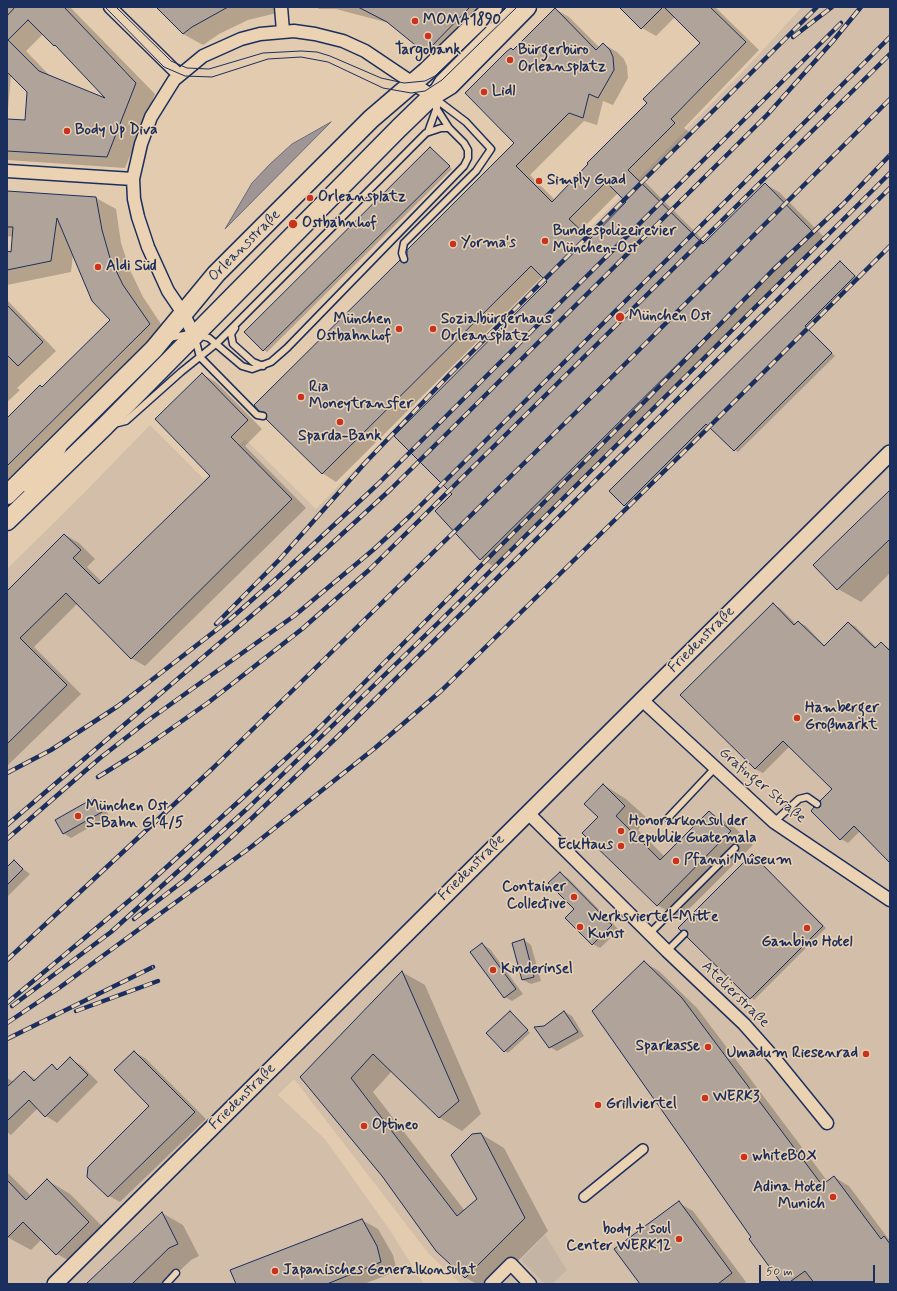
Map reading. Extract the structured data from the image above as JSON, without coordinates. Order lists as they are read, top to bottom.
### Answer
{
  "streets": {
    "main road": ["Orleansstraße"],
    "street": ["Friedenstraße", "Grafinger Straße", "Atelierstraße"]
  },
  "crossings": [
    ["Friedenstraße", "Grafinger Straße"],
    ["Friedenstraße", "Atelierstraße"]
  ],
  "places": [
    "MOMA1890",
    "Targobank",
    "Bürgerbüro Orleansplatz",
    "Lidl",
    "Body Up Diva",
    "Simply Guad",
    "Orleansplatz",
    "Ostbahnhof",
    "Bundespolizeirevier München-Ost",
    "Yorma's",
    "Aldi Süd",
    "München Ost",
    "München Ostbahnhof",
    "Sozialbürgerhaus Orleansplatz",
    "Ria Moneytransfer",
    "Sparda-Bank",
    "Hamberger Großmarkt",
    "München Ost S-Bahn Gl 4/5",
    "Honorarkonsul der Republik Guatemala",
    "EckHaus",
    "Pfanni Museum",
    "Container Collective",
    "Werksviertel-Mitte Kunst",
    "Gambino Hotel",
    "Kinderinsel",
    "Sparkasse",
    "Umadum Riesenrad",
    "WERK3",
    "Grillviertel",
    "Optineo",
    "whiteBOX",
    "Adina Hotel Munich",
    "body + soul Center WERK12",
    "Japanisches Generalkonsulat"
  ],
  "scale_bar": "50 m"
}
